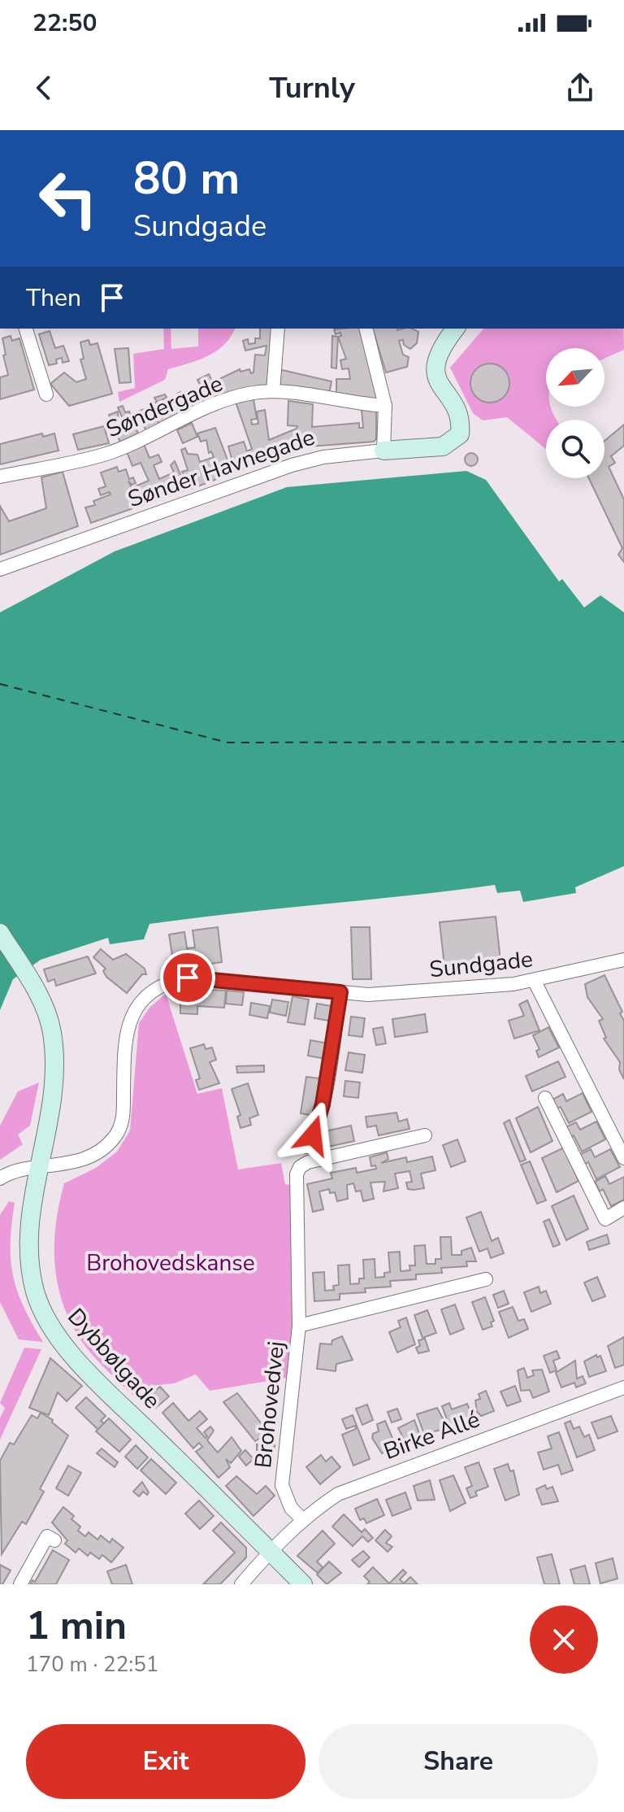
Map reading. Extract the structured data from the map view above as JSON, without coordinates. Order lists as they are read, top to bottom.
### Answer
{
  "streets": {
    "street": [
      "Søndergade",
      "Sønder Havnegade",
      "Sundgade",
      "Dybbølgade",
      "Brohovedvej",
      "Birke Allé"
    ]
  },
  "crossings": [
    ["Sundgade", "Dybbølgade"],
    ["Dybbølgade", "Birke Allé"],
    ["Brohovedvej", "Birke Allé"]
  ],
  "parks": ["Brohovedskanse"],
  "north": "bottom left",
  "page": {
    "status": "22:50",
    "header": "Turnly",
    "turn": ["80 m", "Sundgade"],
    "then": "Then",
    "heading": ["1 min", "170 m · 22:51"],
    "buttons": ["Exit", "Share"]
  }
}
